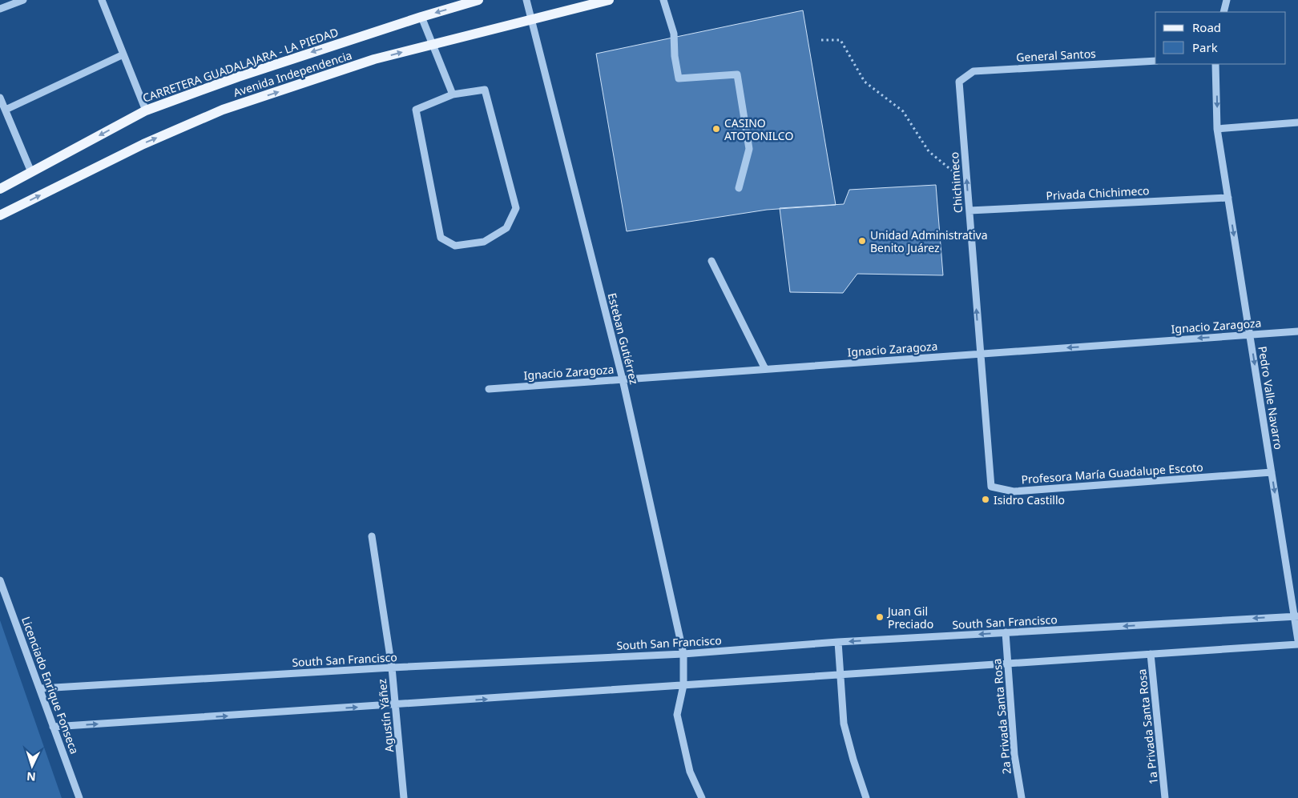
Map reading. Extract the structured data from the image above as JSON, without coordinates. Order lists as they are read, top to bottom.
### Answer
{
  "streets": {
    "main road": ["CARRETERA GUADALAJARA - LA PIEDAD", "Avenida Independencia"],
    "street": [
      "General Santos",
      "Chichimeco",
      "Privada Chichimeco",
      "Ignacio Zaragoza",
      "Esteban Gutiérrez",
      "Pedro Valle Navarro",
      "Profesora María Guadalupe Escoto",
      "South San Francisco",
      "Licenciado Enrique Fonseca",
      "Agustín Yáñez",
      "2a Privada Santa Rosa",
      "1a Privada Santa Rosa"
    ]
  },
  "crossings": [
    ["General Santos", "Chichimeco"],
    ["Avenida Independencia", "Esteban Gutiérrez"],
    ["Chichimeco", "Privada Chichimeco"],
    ["Chichimeco", "Ignacio Zaragoza"],
    ["Chichimeco", "Profesora María Guadalupe Escoto"],
    ["Privada Chichimeco", "Pedro Valle Navarro"],
    ["Ignacio Zaragoza", "Esteban Gutiérrez"],
    ["Ignacio Zaragoza", "Pedro Valle Navarro"],
    ["Ignacio Zaragoza", "Profesora María Guadalupe Escoto"],
    ["Esteban Gutiérrez", "South San Francisco"],
    ["Pedro Valle Navarro", "Profesora María Guadalupe Escoto"],
    ["Pedro Valle Navarro", "South San Francisco"],
    ["South San Francisco", "Licenciado Enrique Fonseca"],
    ["South San Francisco", "Agustín Yáñez"],
    ["South San Francisco", "2a Privada Santa Rosa"]
  ],
  "one_way": [
    "CARRETERA GUADALAJARA - LA PIEDAD",
    "Avenida Independencia",
    "Chichimeco",
    "Pedro Valle Navarro"
  ],
  "places": [
    "CASINO ATOTONILCO",
    "Unidad Administrativa Benito Juárez",
    "Isidro Castillo",
    "Juan Gil Preciado"
  ],
  "legend": ["Road", "Park"],
  "north": "bottom"
}
